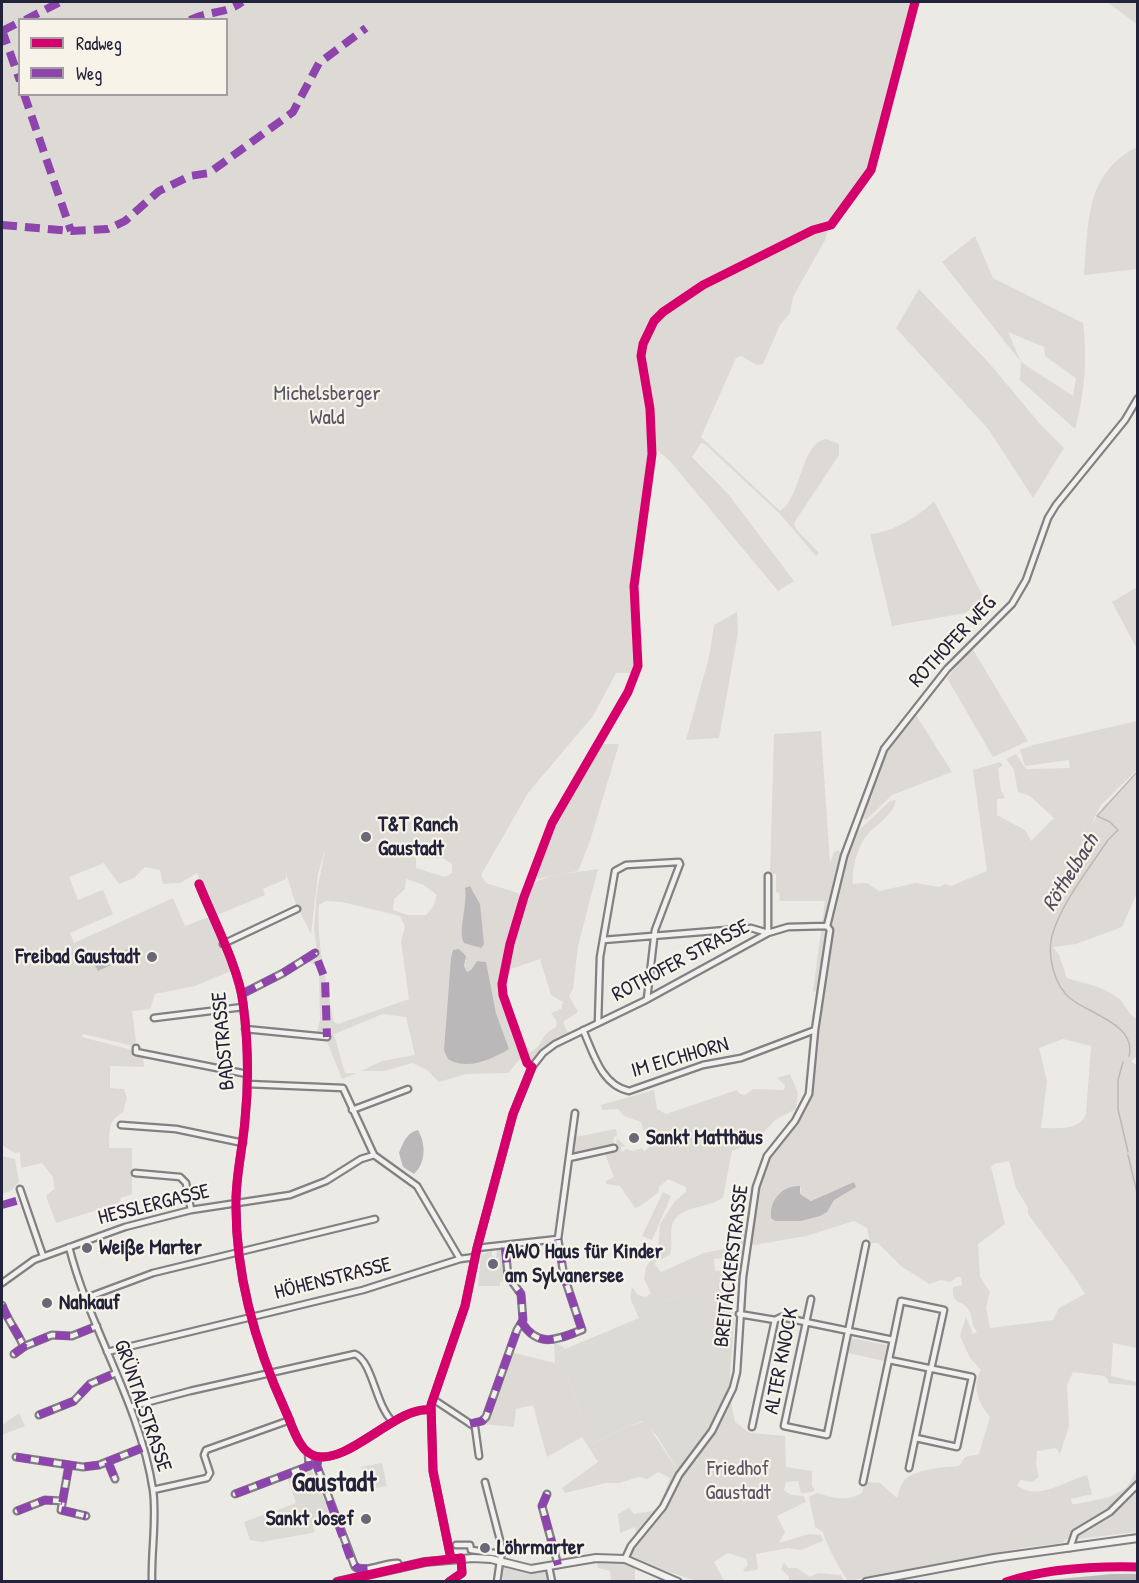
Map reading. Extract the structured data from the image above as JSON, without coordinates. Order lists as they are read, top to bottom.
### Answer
{
  "streets": {
    "street": [
      "ROTHOFER WEG",
      "ROTHOFER STRASSE",
      "BADSTRASSE",
      "IM EICHHORN",
      "HESSLERGASSE",
      "BREITÄCKERSTRASSE",
      "HÖHENSTRASSE",
      "ALTER KNOCK",
      "GRÜNTALSTRASSE"
    ]
  },
  "crossings": [
    ["ROTHOFER WEG", "ROTHOFER STRASSE"],
    ["ROTHOFER WEG", "BREITÄCKERSTRASSE"],
    ["ROTHOFER STRASSE", "IM EICHHORN"],
    ["ROTHOFER STRASSE", "BREITÄCKERSTRASSE"],
    ["ROTHOFER STRASSE", "HÖHENSTRASSE"],
    ["BADSTRASSE", "HESSLERGASSE"],
    ["BADSTRASSE", "HÖHENSTRASSE"],
    ["IM EICHHORN", "BREITÄCKERSTRASSE"],
    ["HESSLERGASSE", "GRÜNTALSTRASSE"],
    ["HÖHENSTRASSE", "GRÜNTALSTRASSE"]
  ],
  "districts": ["Gaustadt"],
  "water": ["Röthelbach"],
  "parks": ["Michelsberger Wald", "Friedhof Gaustadt"],
  "places": [
    "T&T Ranch Gaustadt",
    "Freibad Gaustadt",
    "Sankt Matthäus",
    "Weiße Marter",
    "AWO Haus für Kinder am Sylvanersee",
    "Nahkauf",
    "Sankt Josef",
    "Löhrmarter"
  ],
  "legend": ["Radweg", "Weg"]
}
